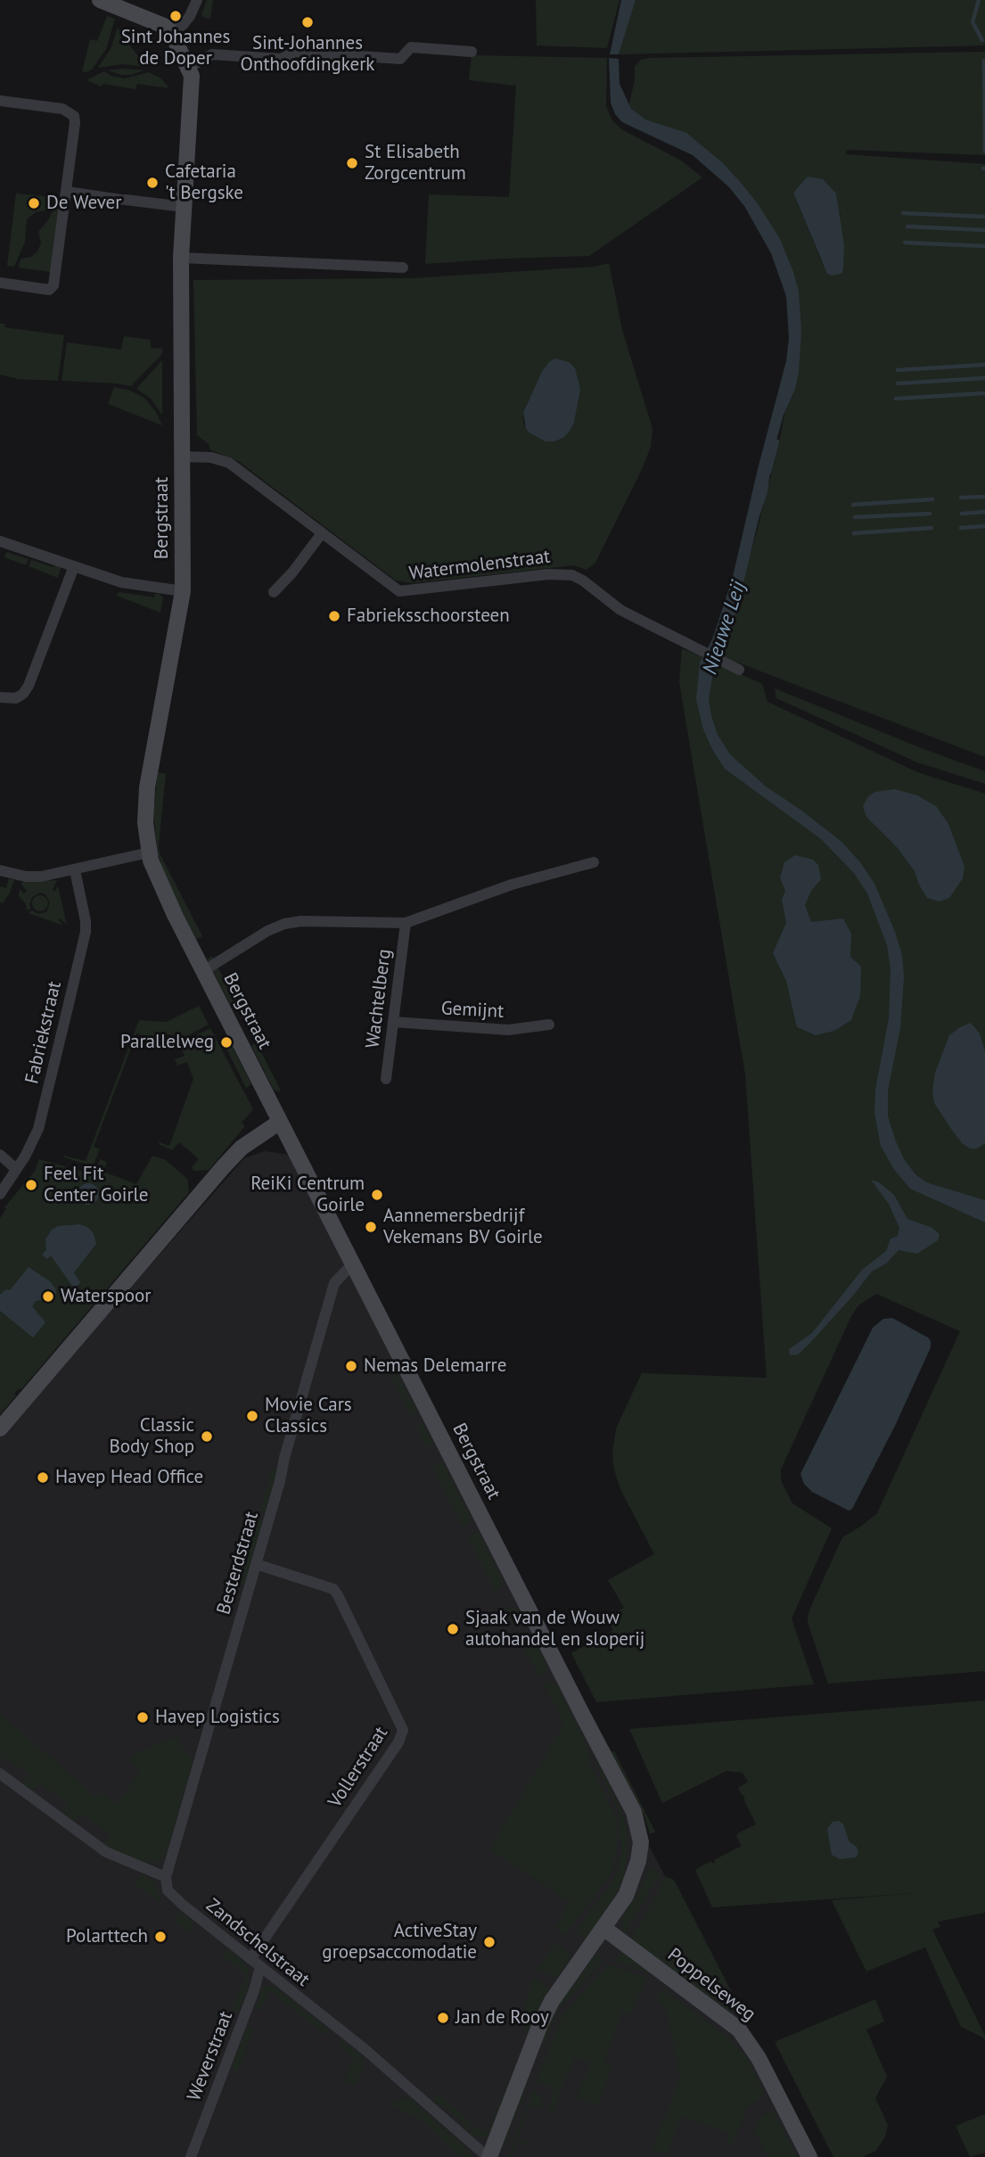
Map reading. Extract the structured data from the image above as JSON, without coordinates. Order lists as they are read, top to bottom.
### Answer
{
  "streets": {
    "street": [
      "Bergstraat",
      "Watermolenstraat",
      "Wachtelberg",
      "Gemijnt",
      "Fabriekstraat",
      "Besterdstraat",
      "Vollerstraat",
      "Zandschelstraat",
      "Poppelseweg",
      "Weverstraat"
    ]
  },
  "crossings": [
    ["Bergstraat", "Watermolenstraat"],
    ["Bergstraat", "Besterdstraat"],
    ["Bergstraat", "Zandschelstraat"],
    ["Bergstraat", "Poppelseweg"],
    ["Wachtelberg", "Gemijnt"],
    ["Besterdstraat", "Vollerstraat"],
    ["Besterdstraat", "Zandschelstraat"],
    ["Vollerstraat", "Zandschelstraat"],
    ["Vollerstraat", "Weverstraat"],
    ["Zandschelstraat", "Weverstraat"]
  ],
  "water": ["Nieuwe Leij"],
  "places": [
    "Sint Johannes de Doper",
    "Sint-Johannes Onthoofdingkerk",
    "St Elisabeth Zorgcentrum",
    "Cafetaria 't Bergske",
    "De Wever",
    "Fabrieksschoorsteen",
    "Parallelweg",
    "Feel Fit Center Goirle",
    "ReiKi Centrum Goirle",
    "Aannemersbedrijf Vekemans BV Goirle",
    "Waterspoor",
    "Nemas Delemarre",
    "Movie Cars Classics",
    "Classic Body Shop",
    "Havep Head Office",
    "Sjaak van de Wouw autohandel en sloperij",
    "Havep Logistics",
    "Polarttech",
    "ActiveStay groepsaccomodatie",
    "Jan de Rooy"
  ]
}
